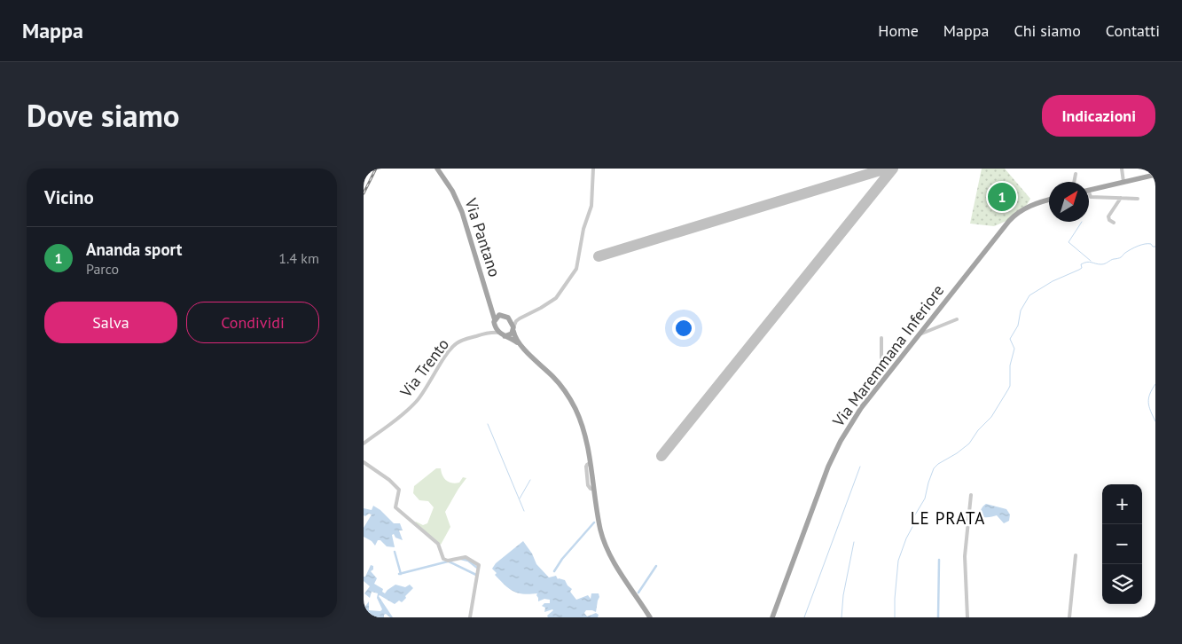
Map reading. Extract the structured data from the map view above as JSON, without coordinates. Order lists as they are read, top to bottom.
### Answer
{
  "streets": {
    "main road": ["Via Pantano", "Via Maremmana Inferiore"],
    "street": ["Via Trento"]
  },
  "districts": ["LE PRATA"],
  "north": "top right",
  "page": {
    "header": "Mappa",
    "nav": [
      "Home",
      "Mappa",
      "Chi siamo",
      "Contatti"
    ],
    "title": "Dove siamo",
    "buttons": [
      "Indicazioni",
      ["Salva", "Condividi"]
    ],
    "heading": "Vicino",
    "pins": "1",
    "list": [
      {
        "mark": "1",
        "name": "Ananda sport",
        "note": "Parco",
        "value": "1.4 km"
      }
    ],
    "map_buttons": ["+", "−"]
  }
}
